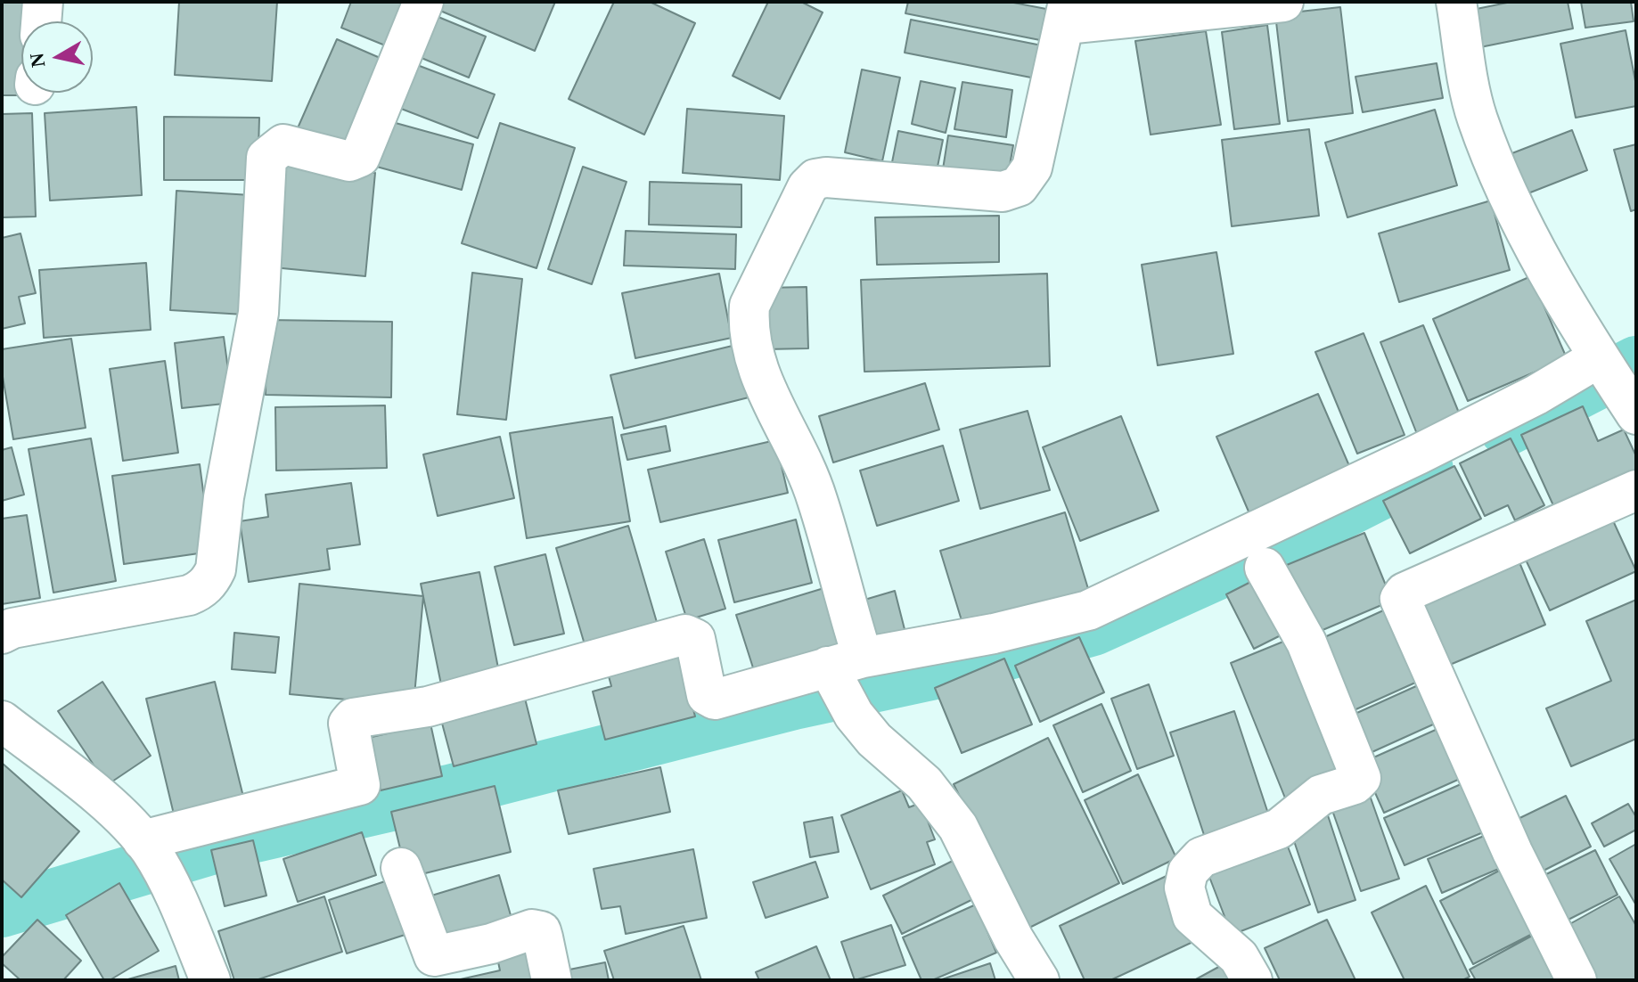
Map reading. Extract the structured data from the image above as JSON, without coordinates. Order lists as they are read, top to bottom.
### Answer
{
  "north": "left"
}
